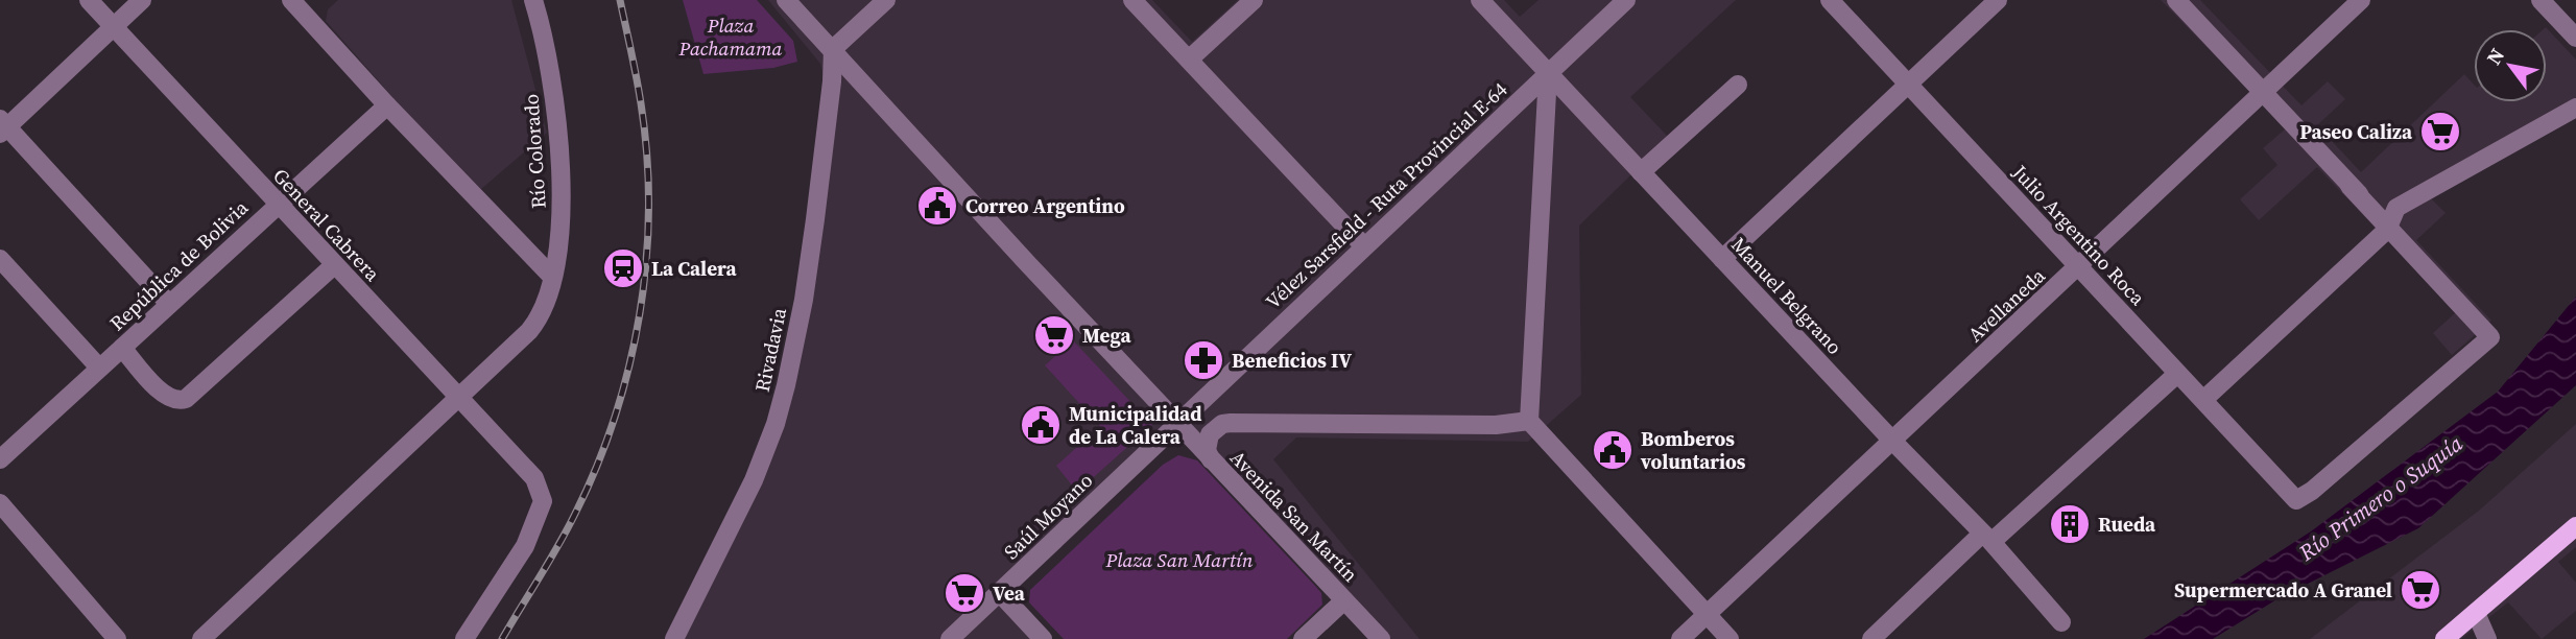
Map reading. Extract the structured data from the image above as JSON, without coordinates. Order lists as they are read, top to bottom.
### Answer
{
  "streets": {
    "street": [
      "Río Colorado",
      "Vélez Sarsfield - Ruta Provincial E-64",
      "General Cabrera",
      "Julio Argentino Roca",
      "República de Bolivia",
      "Manuel Belgrano",
      "Avellaneda",
      "Rivadavia",
      "Saúl Moyano",
      "Avenida San Martín"
    ]
  },
  "crossings": [
    ["Río Colorado", "General Cabrera"],
    ["Vélez Sarsfield - Ruta Provincial E-64", "Manuel Belgrano"],
    ["Vélez Sarsfield - Ruta Provincial E-64", "Saúl Moyano"],
    ["Vélez Sarsfield - Ruta Provincial E-64", "Avenida San Martín"],
    ["General Cabrera", "República de Bolivia"],
    ["Julio Argentino Roca", "Avellaneda"],
    ["Manuel Belgrano", "Avellaneda"],
    ["Rivadavia", "Avenida San Martín"],
    ["Saúl Moyano", "Avenida San Martín"]
  ],
  "water": ["Río Primero o Suquía"],
  "parks": ["Plaza Pachamama", "Plaza San Martín"],
  "places": {
    "supermarket": [
      "Paseo Caliza",
      "Mega",
      "Supermercado A Granel",
      "Vea"
    ],
    "public building": ["Correo Argentino", "Municipalidad de La Calera", "Bomberos voluntarios"],
    "station": ["La Calera"],
    "pharmacy": ["Beneficios IV"],
    "building": ["Rueda"]
  },
  "north": "top left"
}
